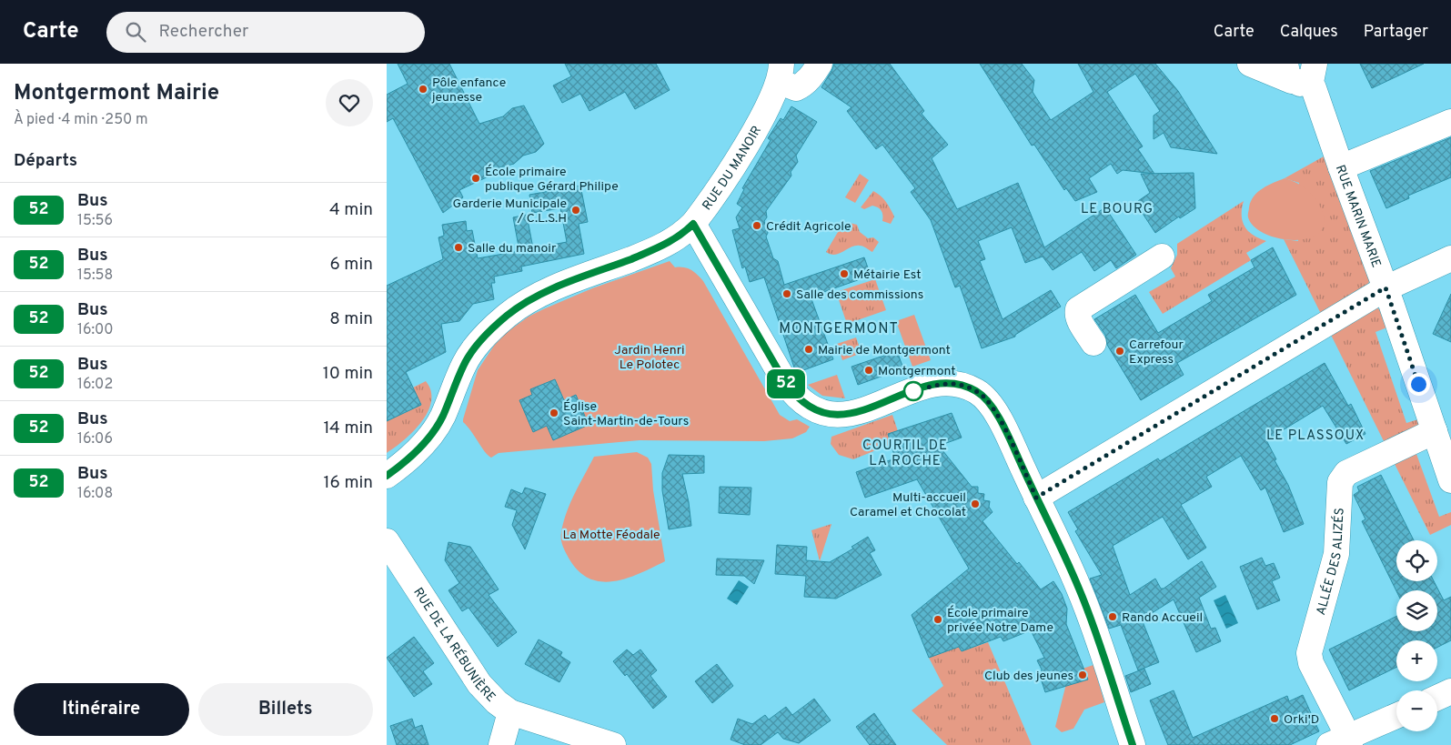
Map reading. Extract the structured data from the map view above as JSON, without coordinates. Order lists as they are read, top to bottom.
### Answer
{
  "streets": {
    "street": [
      "RUE DU MANOIR",
      "RUE MARIN MARIE",
      "ALLÉE DES ALIZÉS",
      "RUE DE LA RÉBUNIÈRE"
    ]
  },
  "crossings": [
    ["RUE MARIN MARIE", "ALLÉE DES ALIZÉS"]
  ],
  "districts": [
    "LE BOURG",
    "MONTGERMONT",
    "LE PLASSOUX",
    "COURTIL DE LA ROCHE"
  ],
  "parks": ["Jardin Henri Le Polotec", "La Motte Féodale"],
  "places": [
    "Pôle enfance jeunesse",
    "École primaire publique Gérard Philipe",
    "Garderie Municipale / C.L.S.H",
    "Crédit Agricole",
    "Salle du manoir",
    "Métairie Est",
    "Salle des commissions",
    "Mairie de Montgermont",
    "Carrefour Express",
    "Montgermont",
    "Église Saint-Martin-de-Tours",
    "Multi-accueil Caramel et Chocolat",
    "Rando Accueil",
    "École primaire privée Notre Dame",
    "Club des jeunes",
    "Orki'D"
  ],
  "lines": ["bus line 52"],
  "page": {
    "header": "Carte",
    "search": "Rechercher",
    "nav": ["Carte", "Calques", "Partager"],
    "heading": [
      ["Montgermont Mairie", "À pied · 4 min · 250 m"],
      "Départs"
    ],
    "on_map": "52",
    "list": [
      {
        "mark": "52",
        "name": "Bus",
        "note": "15:56",
        "value": "4 min"
      },
      {
        "mark": "52",
        "name": "Bus",
        "note": "15:58",
        "value": "6 min"
      },
      {
        "mark": "52",
        "name": "Bus",
        "note": "16:00",
        "value": "8 min"
      },
      {
        "mark": "52",
        "name": "Bus",
        "note": "16:02",
        "value": "10 min"
      },
      {
        "mark": "52",
        "name": "Bus",
        "note": "16:06",
        "value": "14 min"
      },
      {
        "mark": "52",
        "name": "Bus",
        "note": "16:08",
        "value": "16 min"
      }
    ],
    "map_buttons": ["+", "−"],
    "buttons": ["Itinéraire", "Billets"]
  }
}
